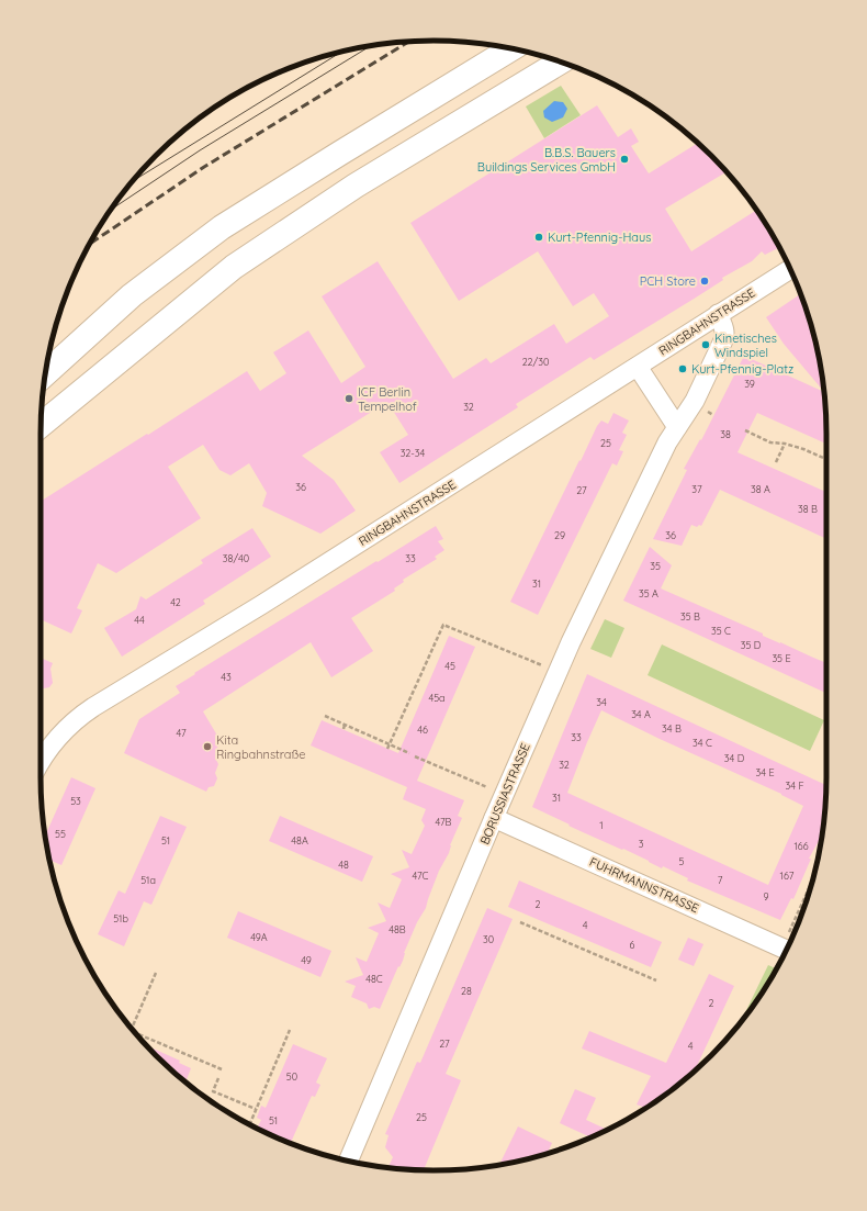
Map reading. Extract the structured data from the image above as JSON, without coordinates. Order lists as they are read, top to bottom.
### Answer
{
  "streets": {
    "street": ["RINGBAHNSTRASSE", "BORUSSIASTRASSE", "FUHRMANNSTRASSE"]
  },
  "crossings": [
    ["RINGBAHNSTRASSE", "BORUSSIASTRASSE"],
    ["BORUSSIASTRASSE", "FUHRMANNSTRASSE"]
  ],
  "places": [
    "B.B.S. Bauers Buildings Services GmbH",
    "Kurt-Pfennig-Haus",
    "PCH Store",
    "Kinetisches Windspiel",
    "Kurt-Pfennig-Platz",
    "ICF Berlin Tempelhof",
    "Kita Ringbahnstraße"
  ],
  "house_numbers": [
    "22/30",
    "39",
    "32",
    "38",
    "25",
    "32-34",
    "36",
    "37",
    "38 A",
    "27",
    "38 B",
    "29",
    "36",
    "38/40",
    "33",
    "35",
    "31",
    "35 A",
    "42",
    "35 B",
    "44",
    "35 C",
    "35 D",
    "35 E",
    "45",
    "43",
    "45a",
    "34",
    "34 A",
    "34 B",
    "46",
    "47",
    "33",
    "34 C",
    "34 D",
    "32",
    "34 E",
    "34 F",
    "31",
    "53",
    "47B",
    "1",
    "55",
    "51",
    "48A",
    "3",
    "166",
    "5",
    "48",
    "47C",
    "167",
    "51a",
    "7",
    "9",
    "2",
    "51b",
    "4",
    "48B",
    "49A",
    "30",
    "6",
    "49",
    "48C",
    "28",
    "2",
    "27",
    "4",
    "50",
    "25",
    "51"
  ]
}
